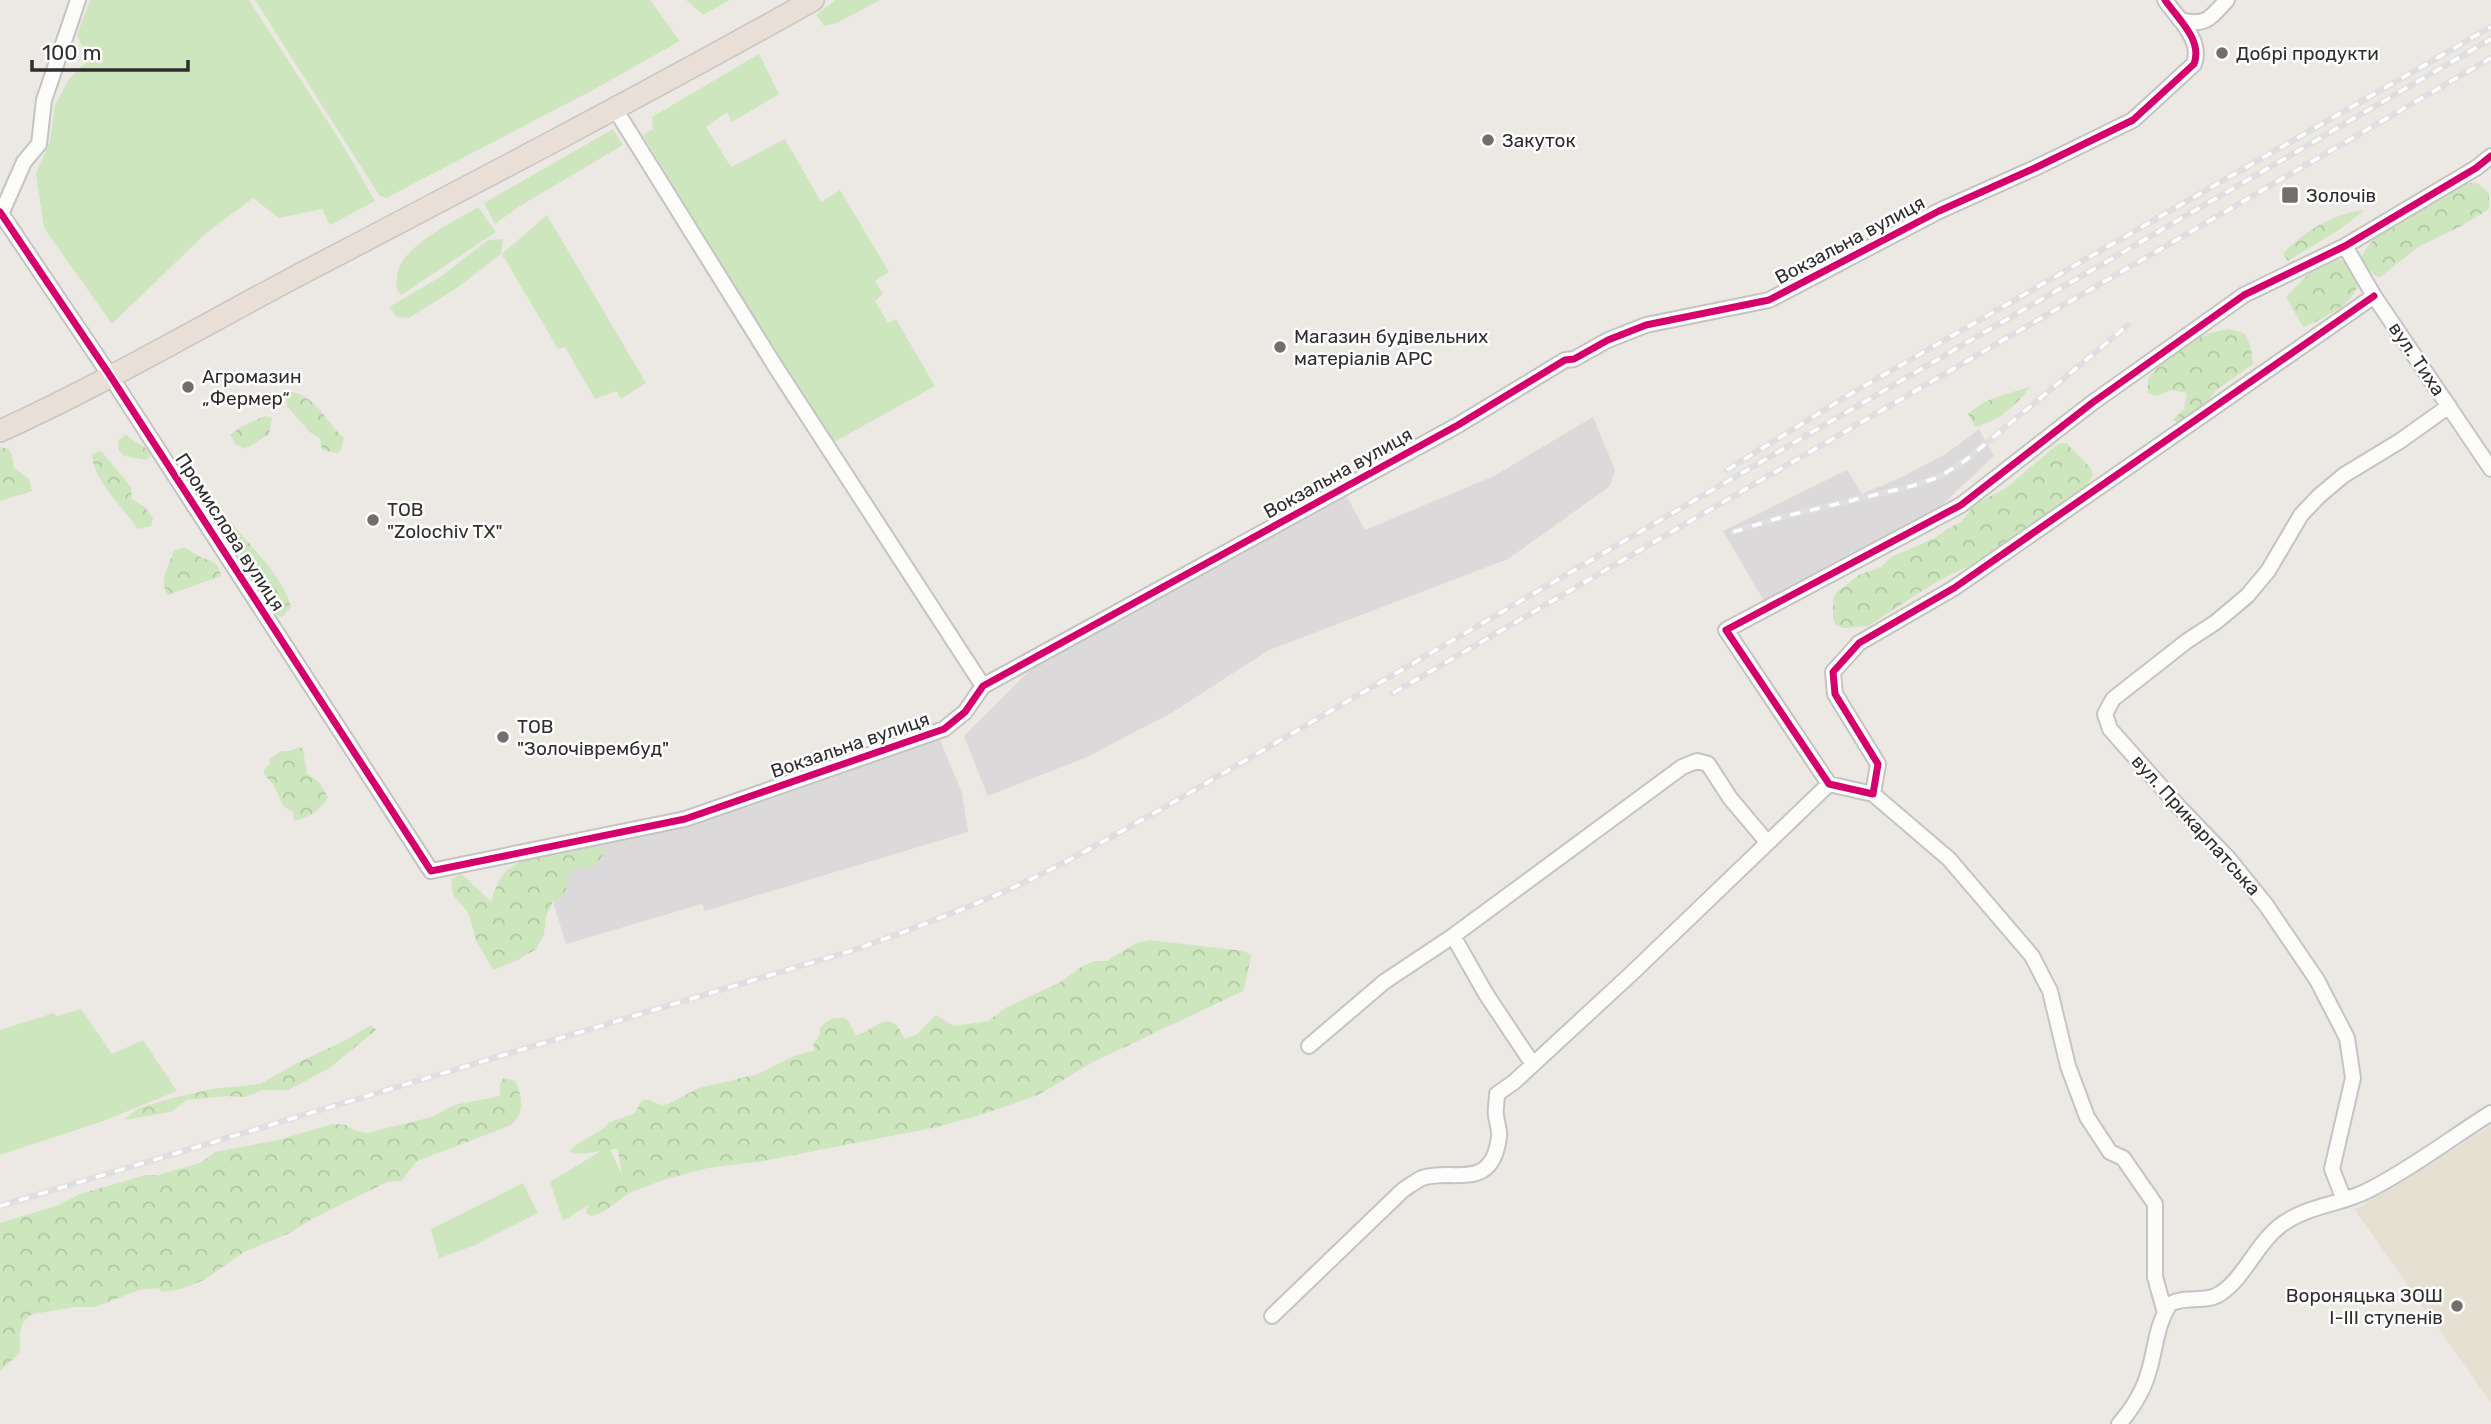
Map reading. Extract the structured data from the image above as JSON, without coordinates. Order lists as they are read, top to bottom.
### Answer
{
  "streets": {
    "street": [
      "Вокзальна вулиця",
      "вул. Тиха",
      "Промислова вулиця",
      "вул. Прикарпатська"
    ]
  },
  "crossings": [
    ["Вокзальна вулиця", "Промислова вулиця"],
    ["вул. Тиха", "вул. Прикарпатська"]
  ],
  "places": {
    "other": [
      "Добрі продукти",
      "Закуток",
      "Магазин будівельних матеріалів APC",
      "Агромазин „Фермер“",
      "ТОВ \"Zolochiv TX\"",
      "ТОВ \"Золочіврембуд\"",
      "Вороняцька ЗОШ І-ІІІ ступенів"
    ],
    "transit": ["Золочів"]
  },
  "scale_bar": "100 m"
}
